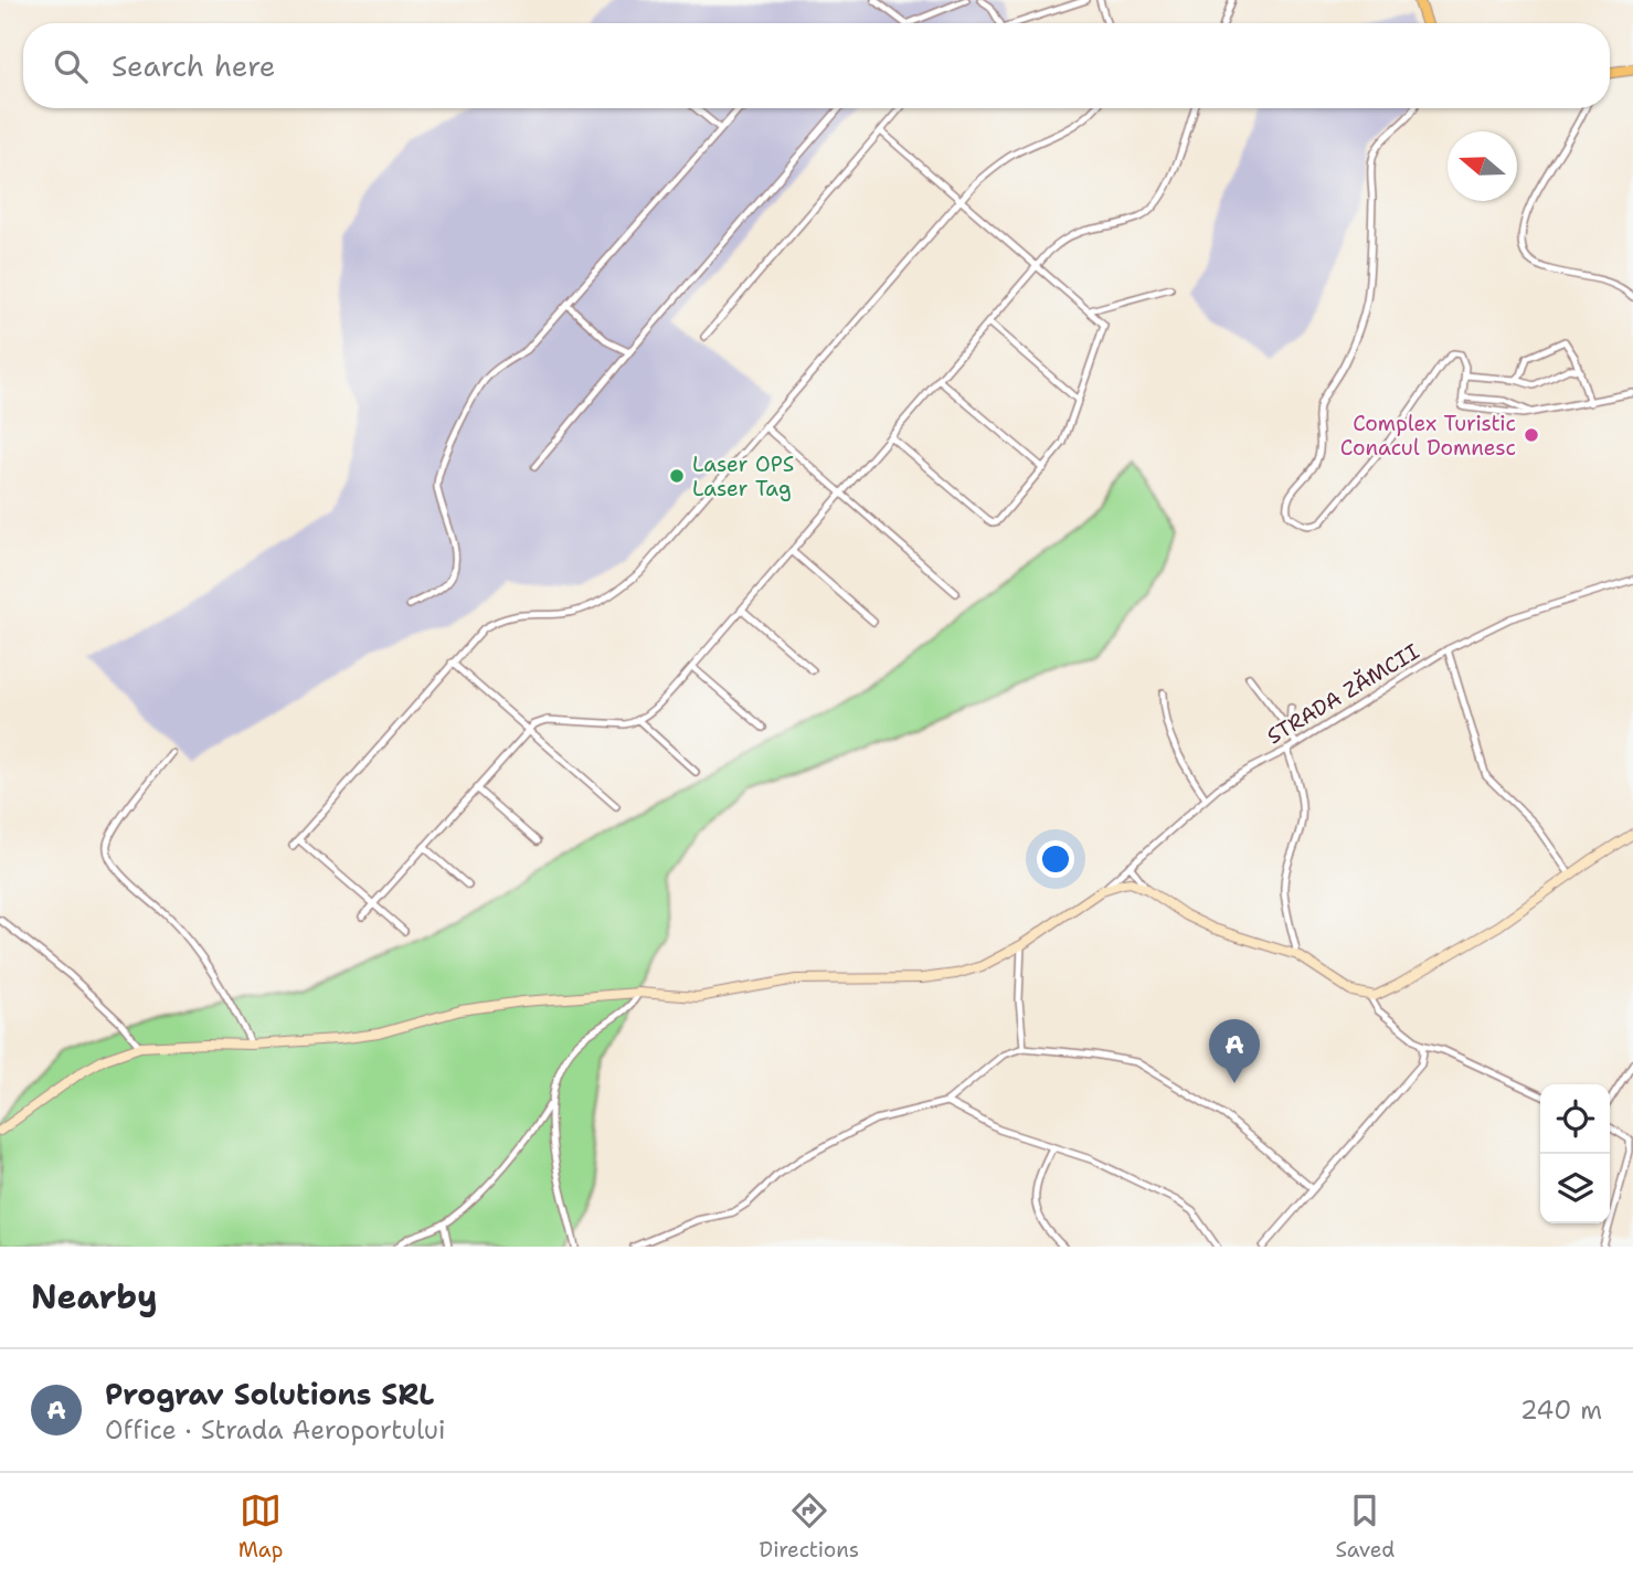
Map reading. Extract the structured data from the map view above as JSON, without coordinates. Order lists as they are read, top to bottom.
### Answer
{
  "streets": {
    "main road": ["STRADA ZĂMCII"]
  },
  "places": ["Complex Turistic Conacul Domnesc", "Laser OPS Laser Tag"],
  "north": "left",
  "page": {
    "search": "Search here",
    "pins": "A",
    "heading": "Nearby",
    "list": [
      {
        "mark": "A",
        "name": "Prograv Solutions SRL",
        "note": "Office · Strada Aeroportului",
        "value": "240 m"
      }
    ],
    "nav": ["Map", "Directions", "Saved"]
  }
}
